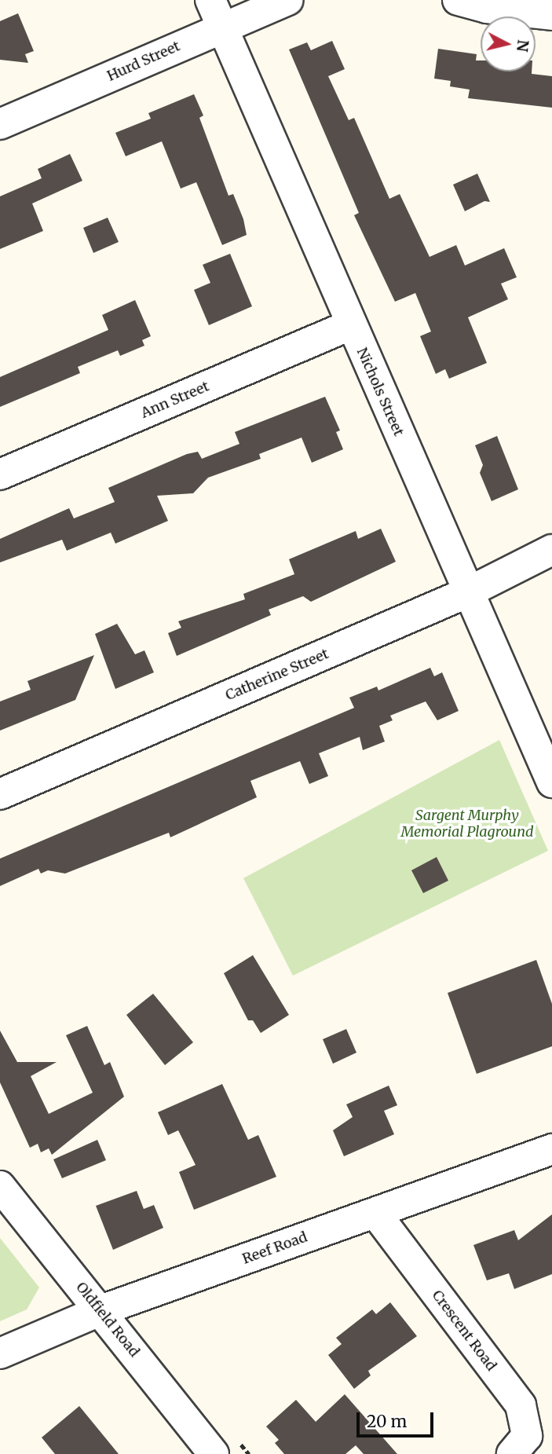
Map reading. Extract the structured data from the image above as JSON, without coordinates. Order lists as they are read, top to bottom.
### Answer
{
  "streets": {
    "street": [
      "Hurd Street",
      "Nichols Street",
      "Ann Street",
      "Catherine Street",
      "Reef Road",
      "Oldfield Road",
      "Crescent Road"
    ]
  },
  "crossings": [
    ["Hurd Street", "Nichols Street"],
    ["Nichols Street", "Ann Street"],
    ["Nichols Street", "Catherine Street"],
    ["Reef Road", "Oldfield Road"],
    ["Reef Road", "Crescent Road"]
  ],
  "parks": ["Sargent Murphy Memorial Plaground"],
  "scale_bar": "20 m",
  "north": "right"
}
